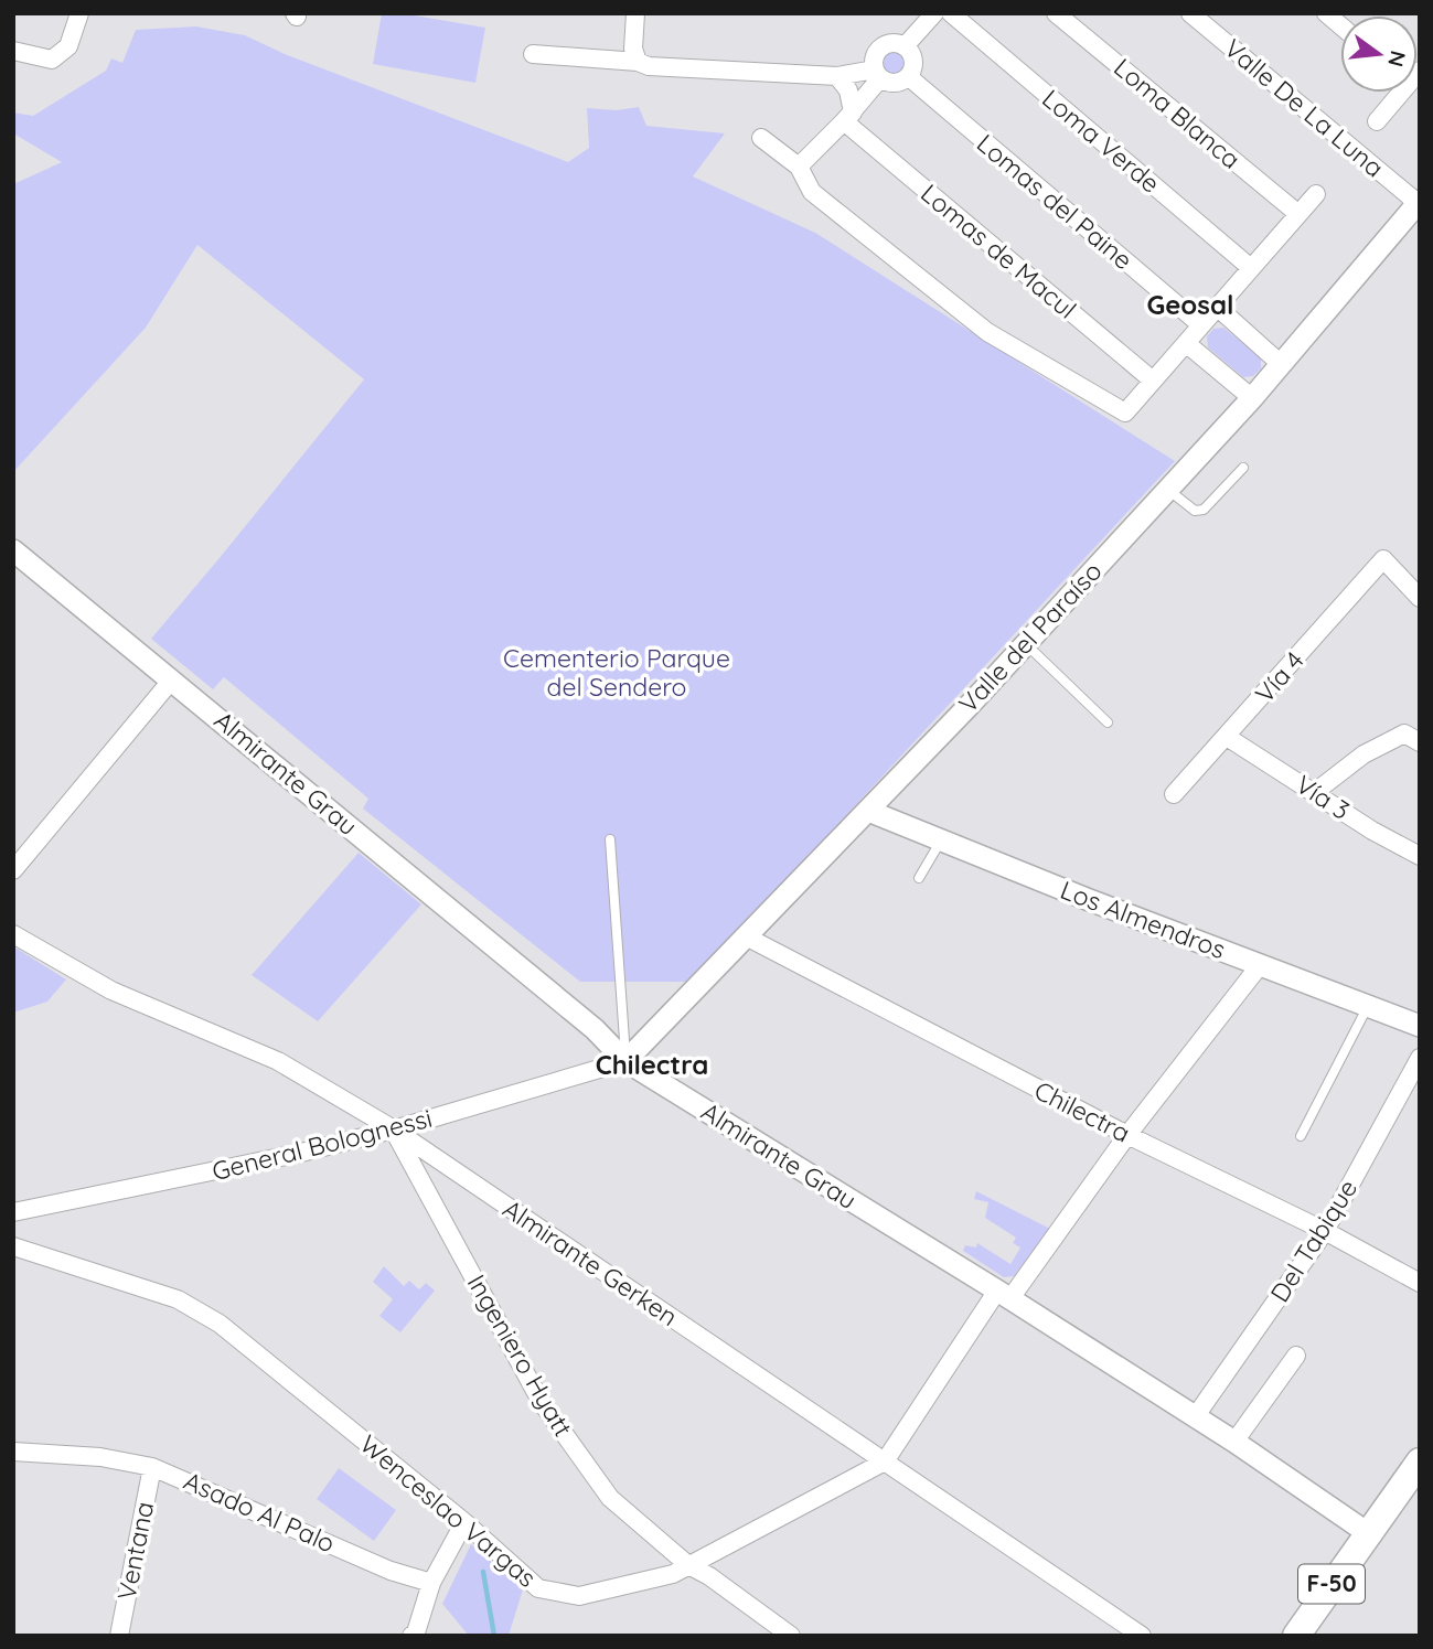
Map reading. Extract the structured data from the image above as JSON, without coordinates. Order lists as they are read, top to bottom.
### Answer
{
  "streets": {
    "main road": ["F-50"],
    "street": [
      "Valle De La Luna",
      "Loma Blanca",
      "Loma Verde",
      "Lomas del Paine",
      "Lomas de Macul",
      "Valle del Paraíso",
      "Vía 4",
      "Almirante Grau",
      "Vía 3",
      "Los Almendros",
      "Chilectra",
      "General Bolognessi",
      "Del Tabique",
      "Almirante Gerken",
      "Ingeniero Hyatt",
      "Wenceslao Vargas",
      "Asado Al Palo",
      "Ventana"
    ]
  },
  "crossings": [
    ["Valle De La Luna", "Valle del Paraíso"],
    ["Valle del Paraíso", "Almirante Grau"],
    ["Valle del Paraíso", "Los Almendros"],
    ["Valle del Paraíso", "Chilectra"],
    ["Valle del Paraíso", "General Bolognessi"],
    ["Vía 4", "Vía 3"],
    ["Almirante Grau", "General Bolognessi"],
    ["Almirante Grau", "Del Tabique"],
    ["Almirante Grau", "Wenceslao Vargas"],
    ["Almirante Grau", "F-50"],
    ["Los Almendros", "Wenceslao Vargas"],
    ["Chilectra", "Del Tabique"],
    ["Chilectra", "Wenceslao Vargas"],
    ["General Bolognessi", "Almirante Gerken"],
    ["General Bolognessi", "Ingeniero Hyatt"],
    ["Almirante Gerken", "Ingeniero Hyatt"],
    ["Almirante Gerken", "Wenceslao Vargas"],
    ["Ingeniero Hyatt", "Wenceslao Vargas"],
    ["Asado Al Palo", "Ventana"]
  ],
  "districts": ["Geosal", "Chilectra"],
  "parks": ["Cementerio Parque del Sendero"],
  "north": "right"
}
